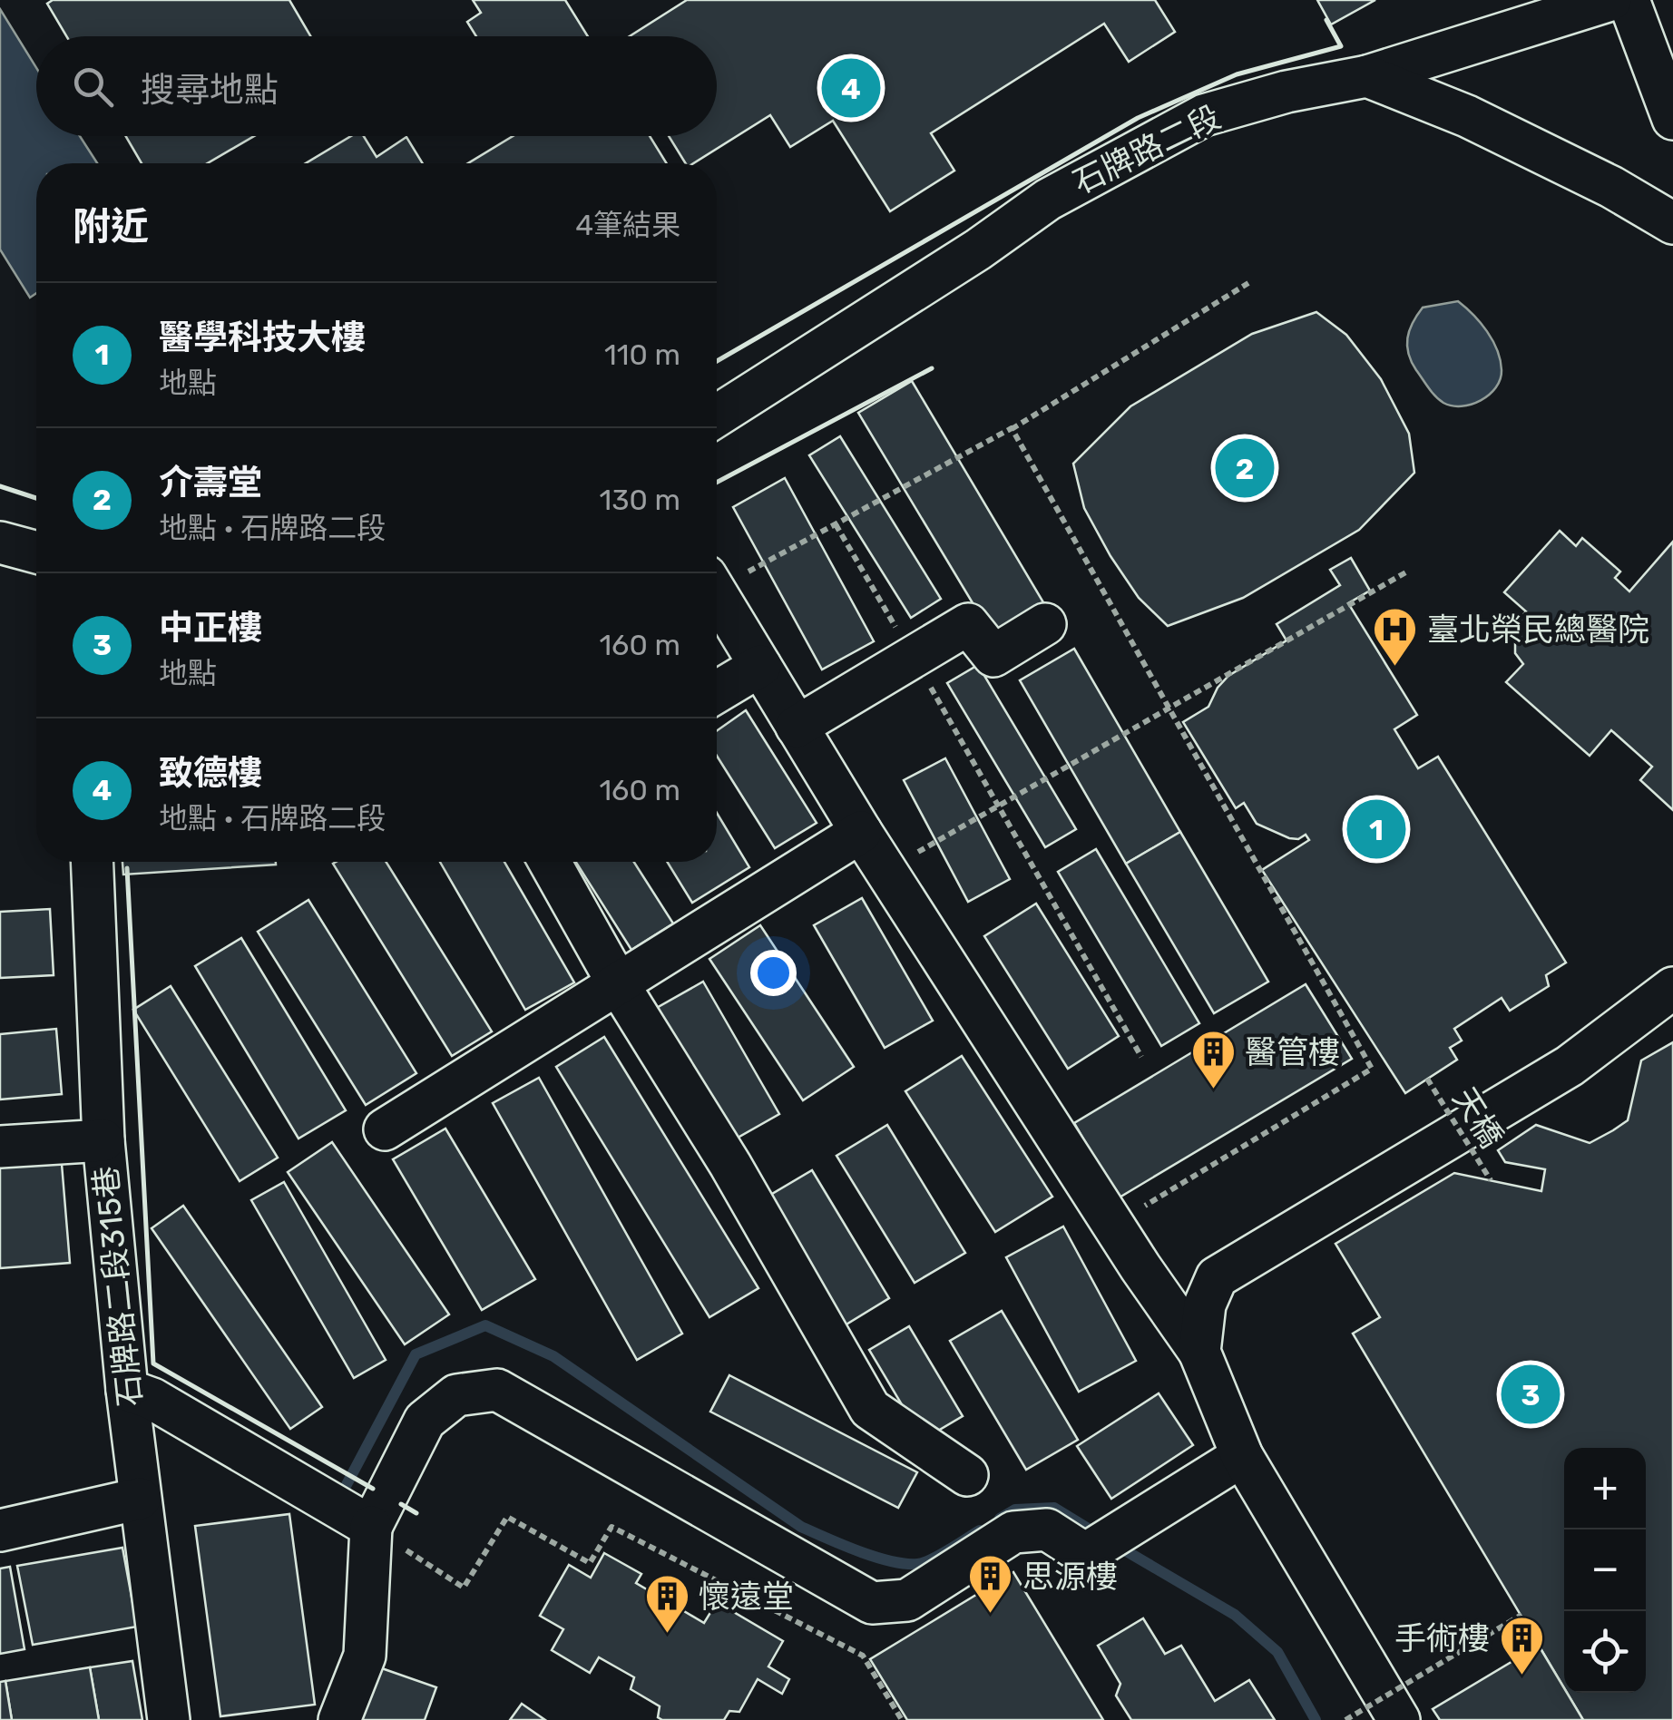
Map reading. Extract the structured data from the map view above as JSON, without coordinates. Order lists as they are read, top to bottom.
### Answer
{
  "streets": {
    "street": ["石牌路二段", "石牌路二段315巷"],
    "path": ["天橋"]
  },
  "places": {
    "hospital": ["臺北榮民總醫院"],
    "building": [
      "醫管樓",
      "思源樓",
      "懷遠堂",
      "手術樓"
    ]
  },
  "page": {
    "search": "搜尋地點",
    "pins": [
      "4",
      "2",
      "1",
      "3"
    ],
    "heading": ["附近", "4筆結果"],
    "list": [
      {
        "mark": "1",
        "name": "醫學科技大樓",
        "note": "地點",
        "value": "110 m"
      },
      {
        "mark": "2",
        "name": "介壽堂",
        "note": "地點 · 石牌路二段",
        "value": "130 m"
      },
      {
        "mark": "3",
        "name": "中正樓",
        "note": "地點",
        "value": "160 m"
      },
      {
        "mark": "4",
        "name": "致德樓",
        "note": "地點 · 石牌路二段",
        "value": "160 m"
      }
    ],
    "map_buttons": ["+", "−"]
  }
}
